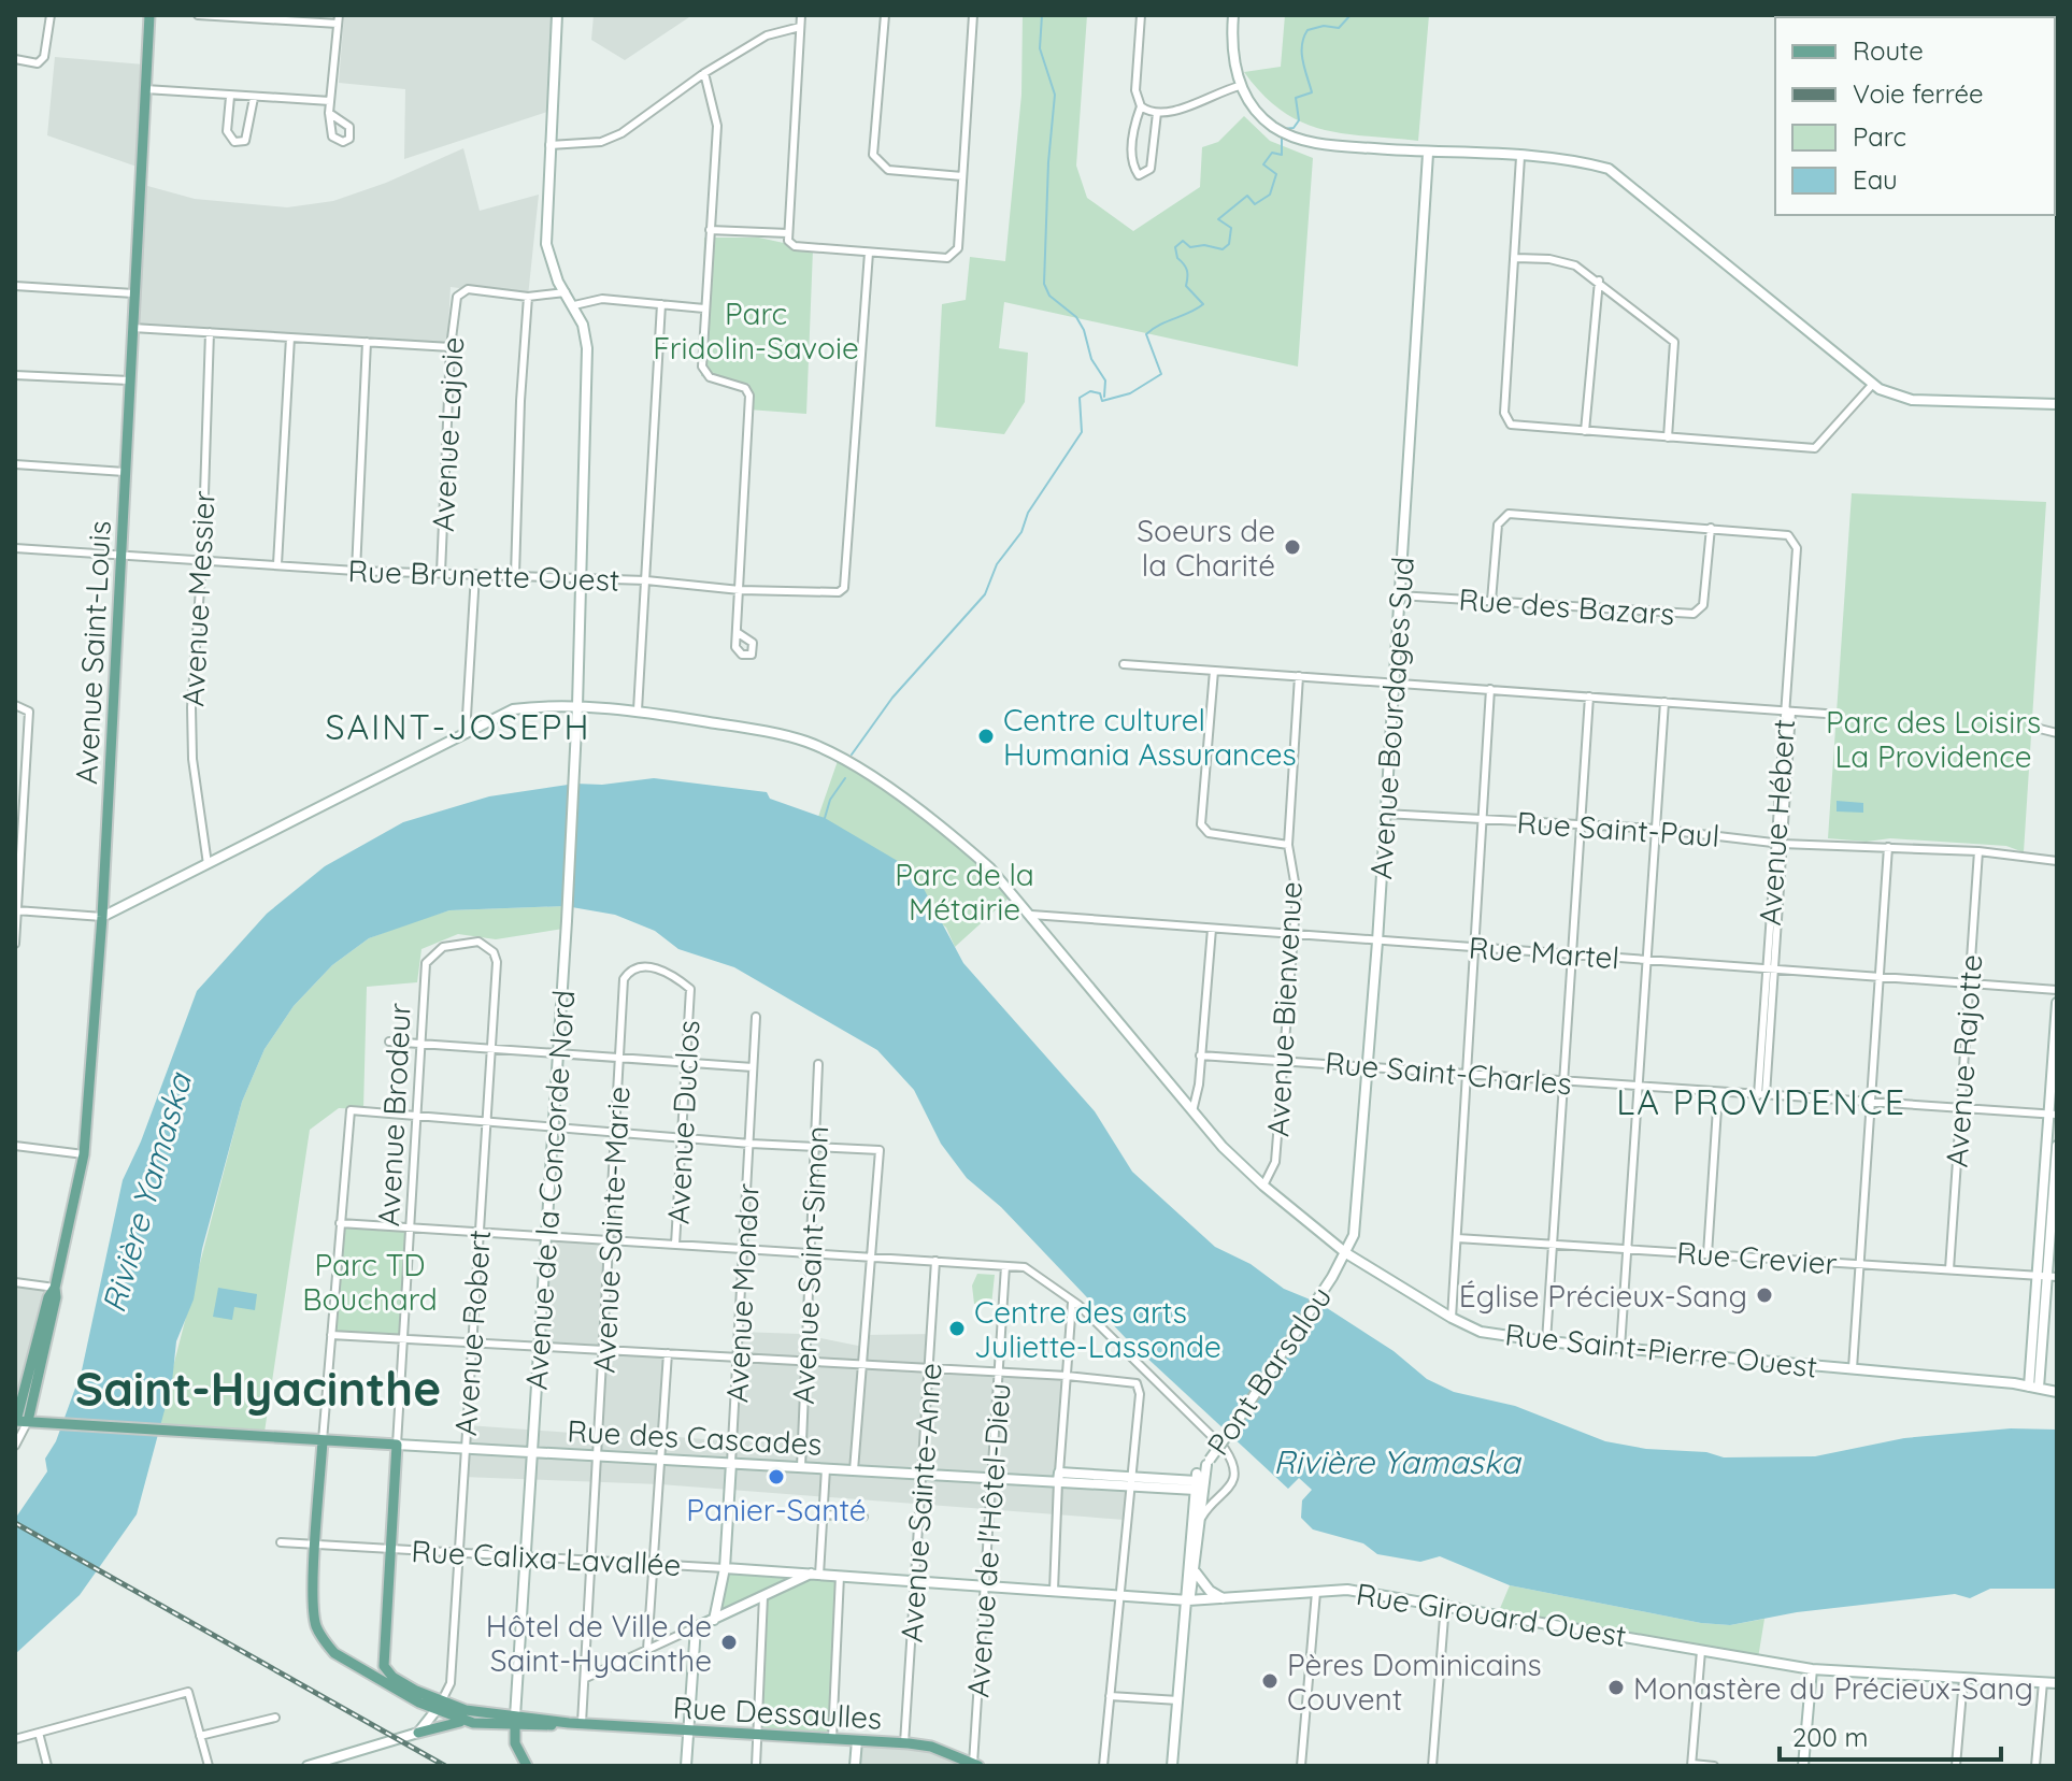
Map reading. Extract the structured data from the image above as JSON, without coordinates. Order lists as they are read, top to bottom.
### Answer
{
  "streets": {
    "main road": [
      "Avenue Saint-Louis",
      "Avenue Brodeur",
      "Rue des Cascades",
      "Rue Dessaulles"
    ],
    "street": [
      "Avenue Lajoie",
      "Rue Brunette Ouest",
      "Avenue Messier",
      "Rue des Bazars",
      "Avenue Bourdages Sud",
      "Avenue Hébert",
      "Rue Saint-Paul",
      "Rue Martel",
      "Avenue Bienvenue",
      "Avenue Rajotte",
      "Rue Saint-Charles",
      "Avenue Duclos",
      "Avenue de la Concorde Nord",
      "Avenue Sainte-Marie",
      "Rue Crevier",
      "Avenue Saint-Simon",
      "Avenue Mondor",
      "Avenue Robert",
      "Rue Saint-Pierre Ouest",
      "Pont Barsalou",
      "Avenue Sainte-Anne",
      "Avenue de l'Hôtel-Dieu",
      "Rue Calixa Lavallée",
      "Rue Girouard Ouest"
    ]
  },
  "crossings": [
    ["Avenue Lajoie", "Rue Brunette Ouest"],
    ["Rue Brunette Ouest", "Avenue Messier"],
    ["Rue Brunette Ouest", "Avenue Saint-Louis"],
    ["Rue Brunette Ouest", "Avenue de la Concorde Nord"],
    ["Avenue Messier", "Rue Saint-Pierre Ouest"],
    ["Rue des Bazars", "Avenue Bourdages Sud"],
    ["Avenue Saint-Louis", "Rue Saint-Pierre Ouest"],
    ["Avenue Saint-Louis", "Rue des Cascades"],
    ["Avenue Bourdages Sud", "Rue Saint-Paul"],
    ["Avenue Bourdages Sud", "Rue Martel"],
    ["Avenue Bourdages Sud", "Rue Saint-Charles"],
    ["Avenue Bourdages Sud", "Rue Saint-Pierre Ouest"],
    ["Avenue Bourdages Sud", "Pont Barsalou"],
    ["Avenue Hébert", "Rue Saint-Paul"],
    ["Avenue Hébert", "Rue Martel"],
    ["Avenue Hébert", "Rue Saint-Charles"],
    ["Rue Saint-Paul", "Avenue Rajotte"],
    ["Rue Martel", "Avenue Bienvenue"],
    ["Rue Martel", "Avenue Rajotte"],
    ["Rue Martel", "Rue Saint-Pierre Ouest"],
    ["Avenue Bienvenue", "Rue Saint-Charles"],
    ["Avenue Bienvenue", "Rue Saint-Pierre Ouest"],
    ["Avenue Rajotte", "Rue Saint-Charles"],
    ["Avenue Rajotte", "Rue Crevier"],
    ["Avenue Brodeur", "Avenue Robert"],
    ["Avenue Brodeur", "Rue des Cascades"],
    ["Avenue Brodeur", "Rue Calixa Lavallée"],
    ["Avenue Brodeur", "Rue Dessaulles"],
    ["Avenue Duclos", "Avenue Sainte-Marie"],
    ["Avenue de la Concorde Nord", "Rue Saint-Pierre Ouest"],
    ["Avenue de la Concorde Nord", "Rue des Cascades"],
    ["Avenue de la Concorde Nord", "Rue Calixa Lavallée"],
    ["Avenue de la Concorde Nord", "Rue Dessaulles"],
    ["Avenue Sainte-Marie", "Rue des Cascades"],
    ["Avenue Sainte-Marie", "Rue Calixa Lavallée"],
    ["Avenue Sainte-Marie", "Rue Girouard Ouest"],
    ["Avenue Sainte-Marie", "Rue Dessaulles"],
    ["Avenue Saint-Simon", "Rue des Cascades"],
    ["Avenue Mondor", "Rue des Cascades"],
    ["Avenue Mondor", "Rue Calixa Lavallée"],
    ["Avenue Mondor", "Rue Girouard Ouest"],
    ["Avenue Robert", "Rue des Cascades"],
    ["Avenue Robert", "Rue Calixa Lavallée"],
    ["Avenue Robert", "Rue Dessaulles"],
    ["Pont Barsalou", "Rue des Cascades"],
    ["Rue des Cascades", "Avenue Sainte-Anne"],
    ["Rue des Cascades", "Avenue de l'Hôtel-Dieu"],
    ["Rue des Cascades", "Rue Dessaulles"],
    ["Avenue Sainte-Anne", "Rue Girouard Ouest"],
    ["Avenue Sainte-Anne", "Rue Dessaulles"],
    ["Avenue de l'Hôtel-Dieu", "Rue Girouard Ouest"],
    ["Avenue de l'Hôtel-Dieu", "Rue Dessaulles"],
    ["Rue Calixa Lavallée", "Rue Girouard Ouest"],
    ["Rue Calixa Lavallée", "Rue Dessaulles"]
  ],
  "districts": ["SAINT-JOSEPH", "LA PROVIDENCE", "Saint-Hyacinthe"],
  "water": ["Rivière Yamaska"],
  "parks": [
    "Parc Fridolin-Savoie",
    "Parc des Loisirs La Providence",
    "Parc de la Métairie",
    "Parc TD Bouchard"
  ],
  "places": [
    "Soeurs de la Charité",
    "Centre culturel Humania Assurances",
    "Église Précieux-Sang",
    "Centre des arts Juliette-Lassonde",
    "Panier-Santé",
    "Hôtel de Ville de Saint-Hyacinthe",
    "Pères Dominicains Couvent",
    "Monastère du Précieux-Sang"
  ],
  "legend": [
    "Route",
    "Voie ferrée",
    "Parc",
    "Eau"
  ],
  "scale_bar": "200 m"
}
